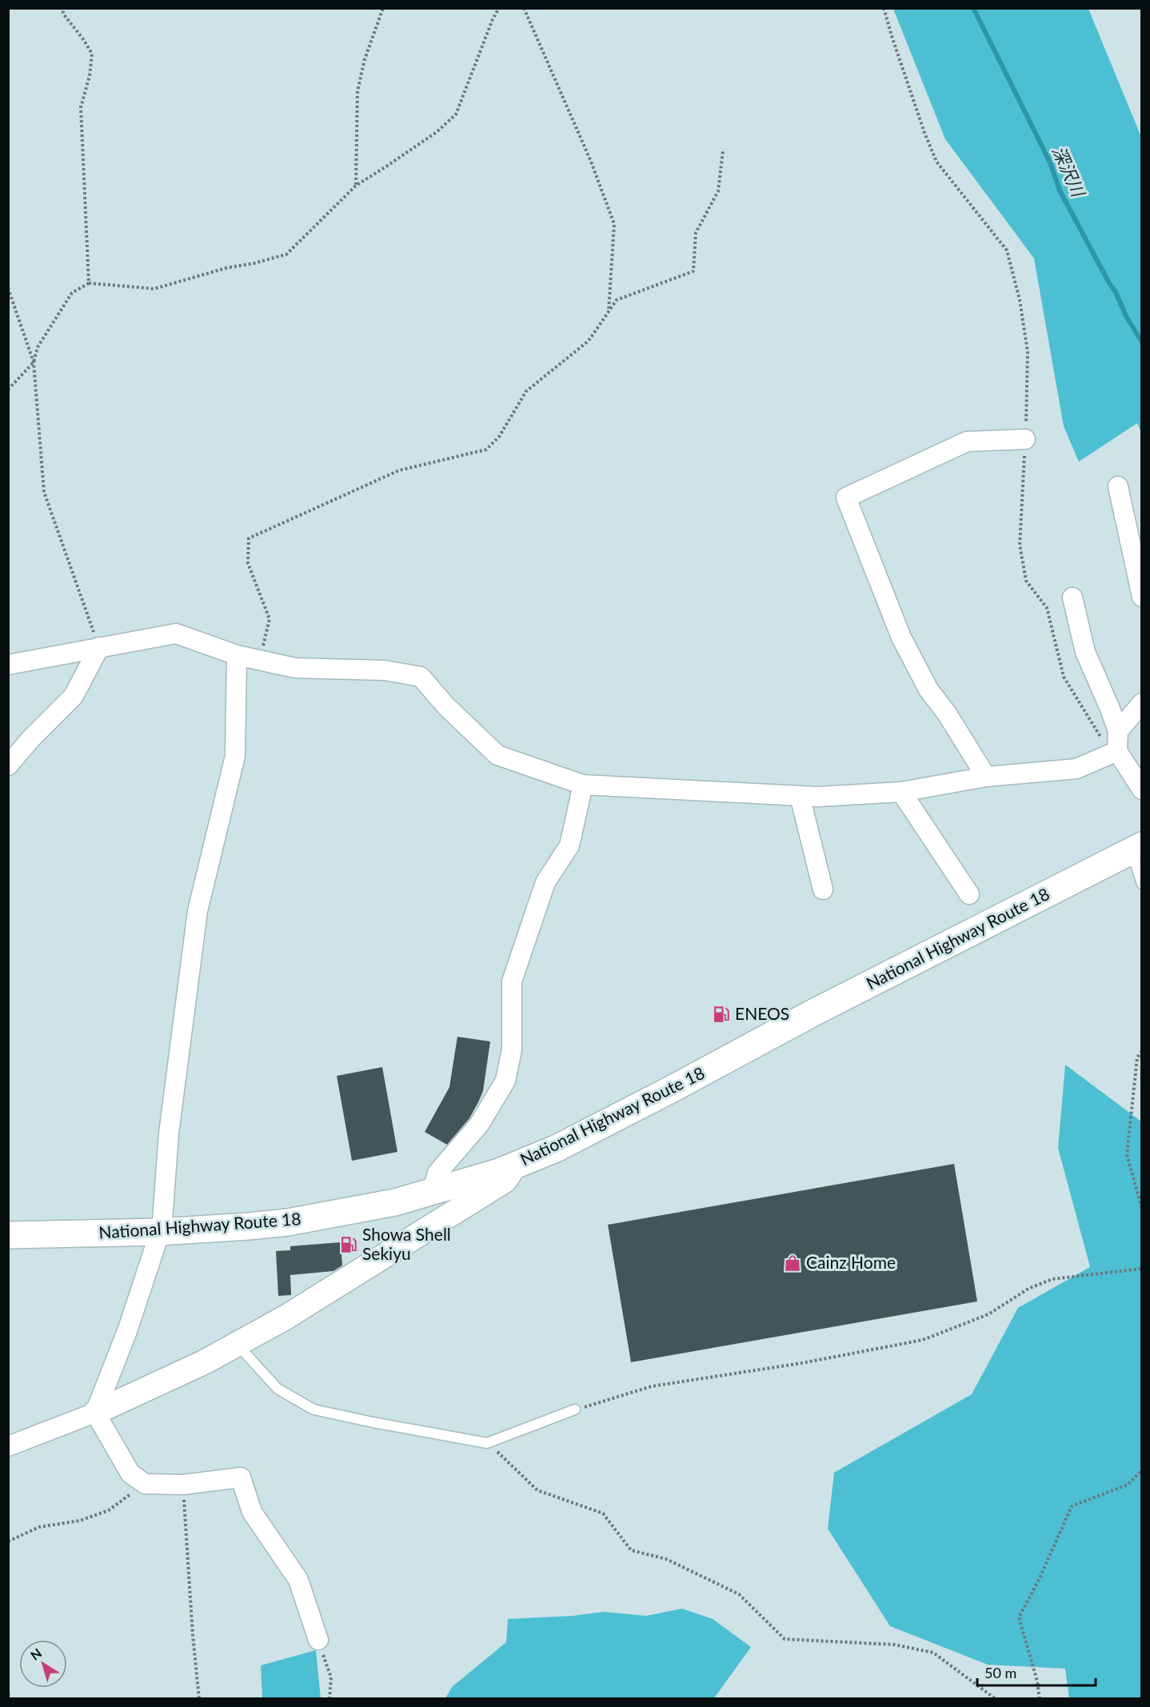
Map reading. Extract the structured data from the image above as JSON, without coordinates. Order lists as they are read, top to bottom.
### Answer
{
  "streets": {
    "highway": ["National Highway Route 18"]
  },
  "water": ["深沢川"],
  "places": {
    "fuel station": ["ENEOS", "Showa Shell Sekiyu"],
    "shop": ["Cainz Home"]
  },
  "scale_bar": "50 m",
  "north": "top left"
}
